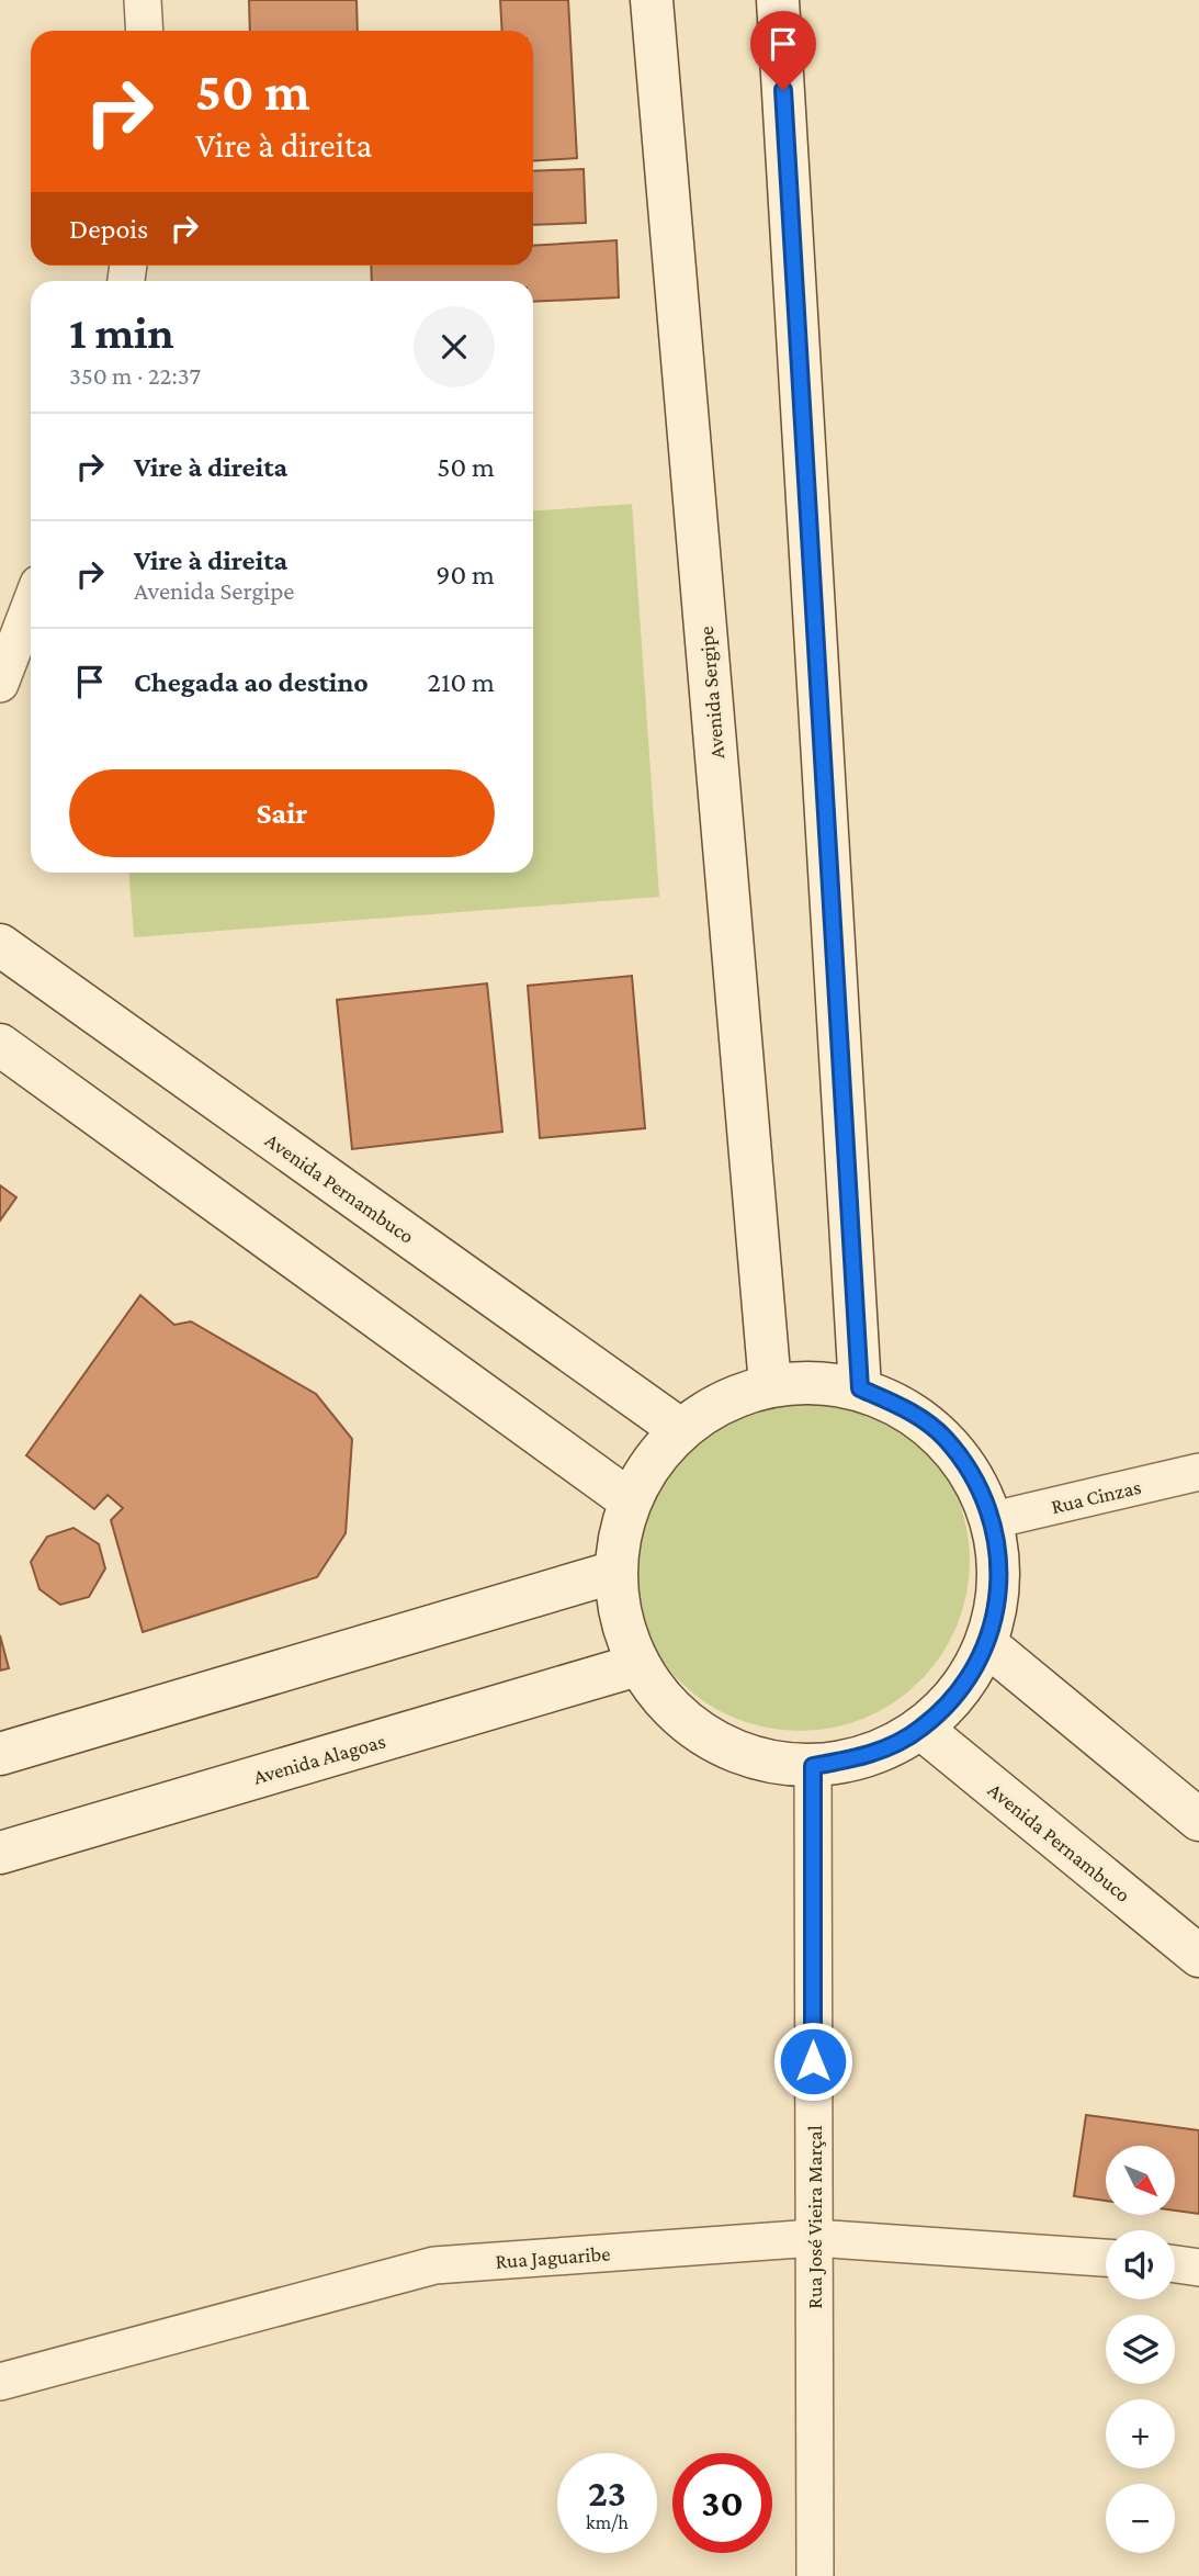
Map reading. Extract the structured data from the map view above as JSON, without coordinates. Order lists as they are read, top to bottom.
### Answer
{
  "streets": {
    "street": [
      "Avenida Sergipe",
      "Avenida Pernambuco",
      "Rua Cinzas",
      "Avenida Alagoas",
      "Rua José Vieira Marçal",
      "Rua Jaguaribe"
    ]
  },
  "crossings": [
    ["Rua José Vieira Marçal", "Rua Jaguaribe"]
  ],
  "north": "bottom right",
  "page": {
    "turn": ["50 m", "Vire à direita"],
    "then": "Depois",
    "heading": ["1 min", "350 m · 22:37"],
    "list": [
      {
        "name": "Vire à direita",
        "value": "50 m"
      },
      {
        "name": "Vire à direita",
        "note": "Avenida Sergipe",
        "value": "90 m"
      },
      {
        "name": "Chegada ao destino",
        "value": "210 m"
      }
    ],
    "buttons": "Sair",
    "map_buttons": ["+", "−"],
    "speed": "23 km/h",
    "limit": "30"
  }
}
